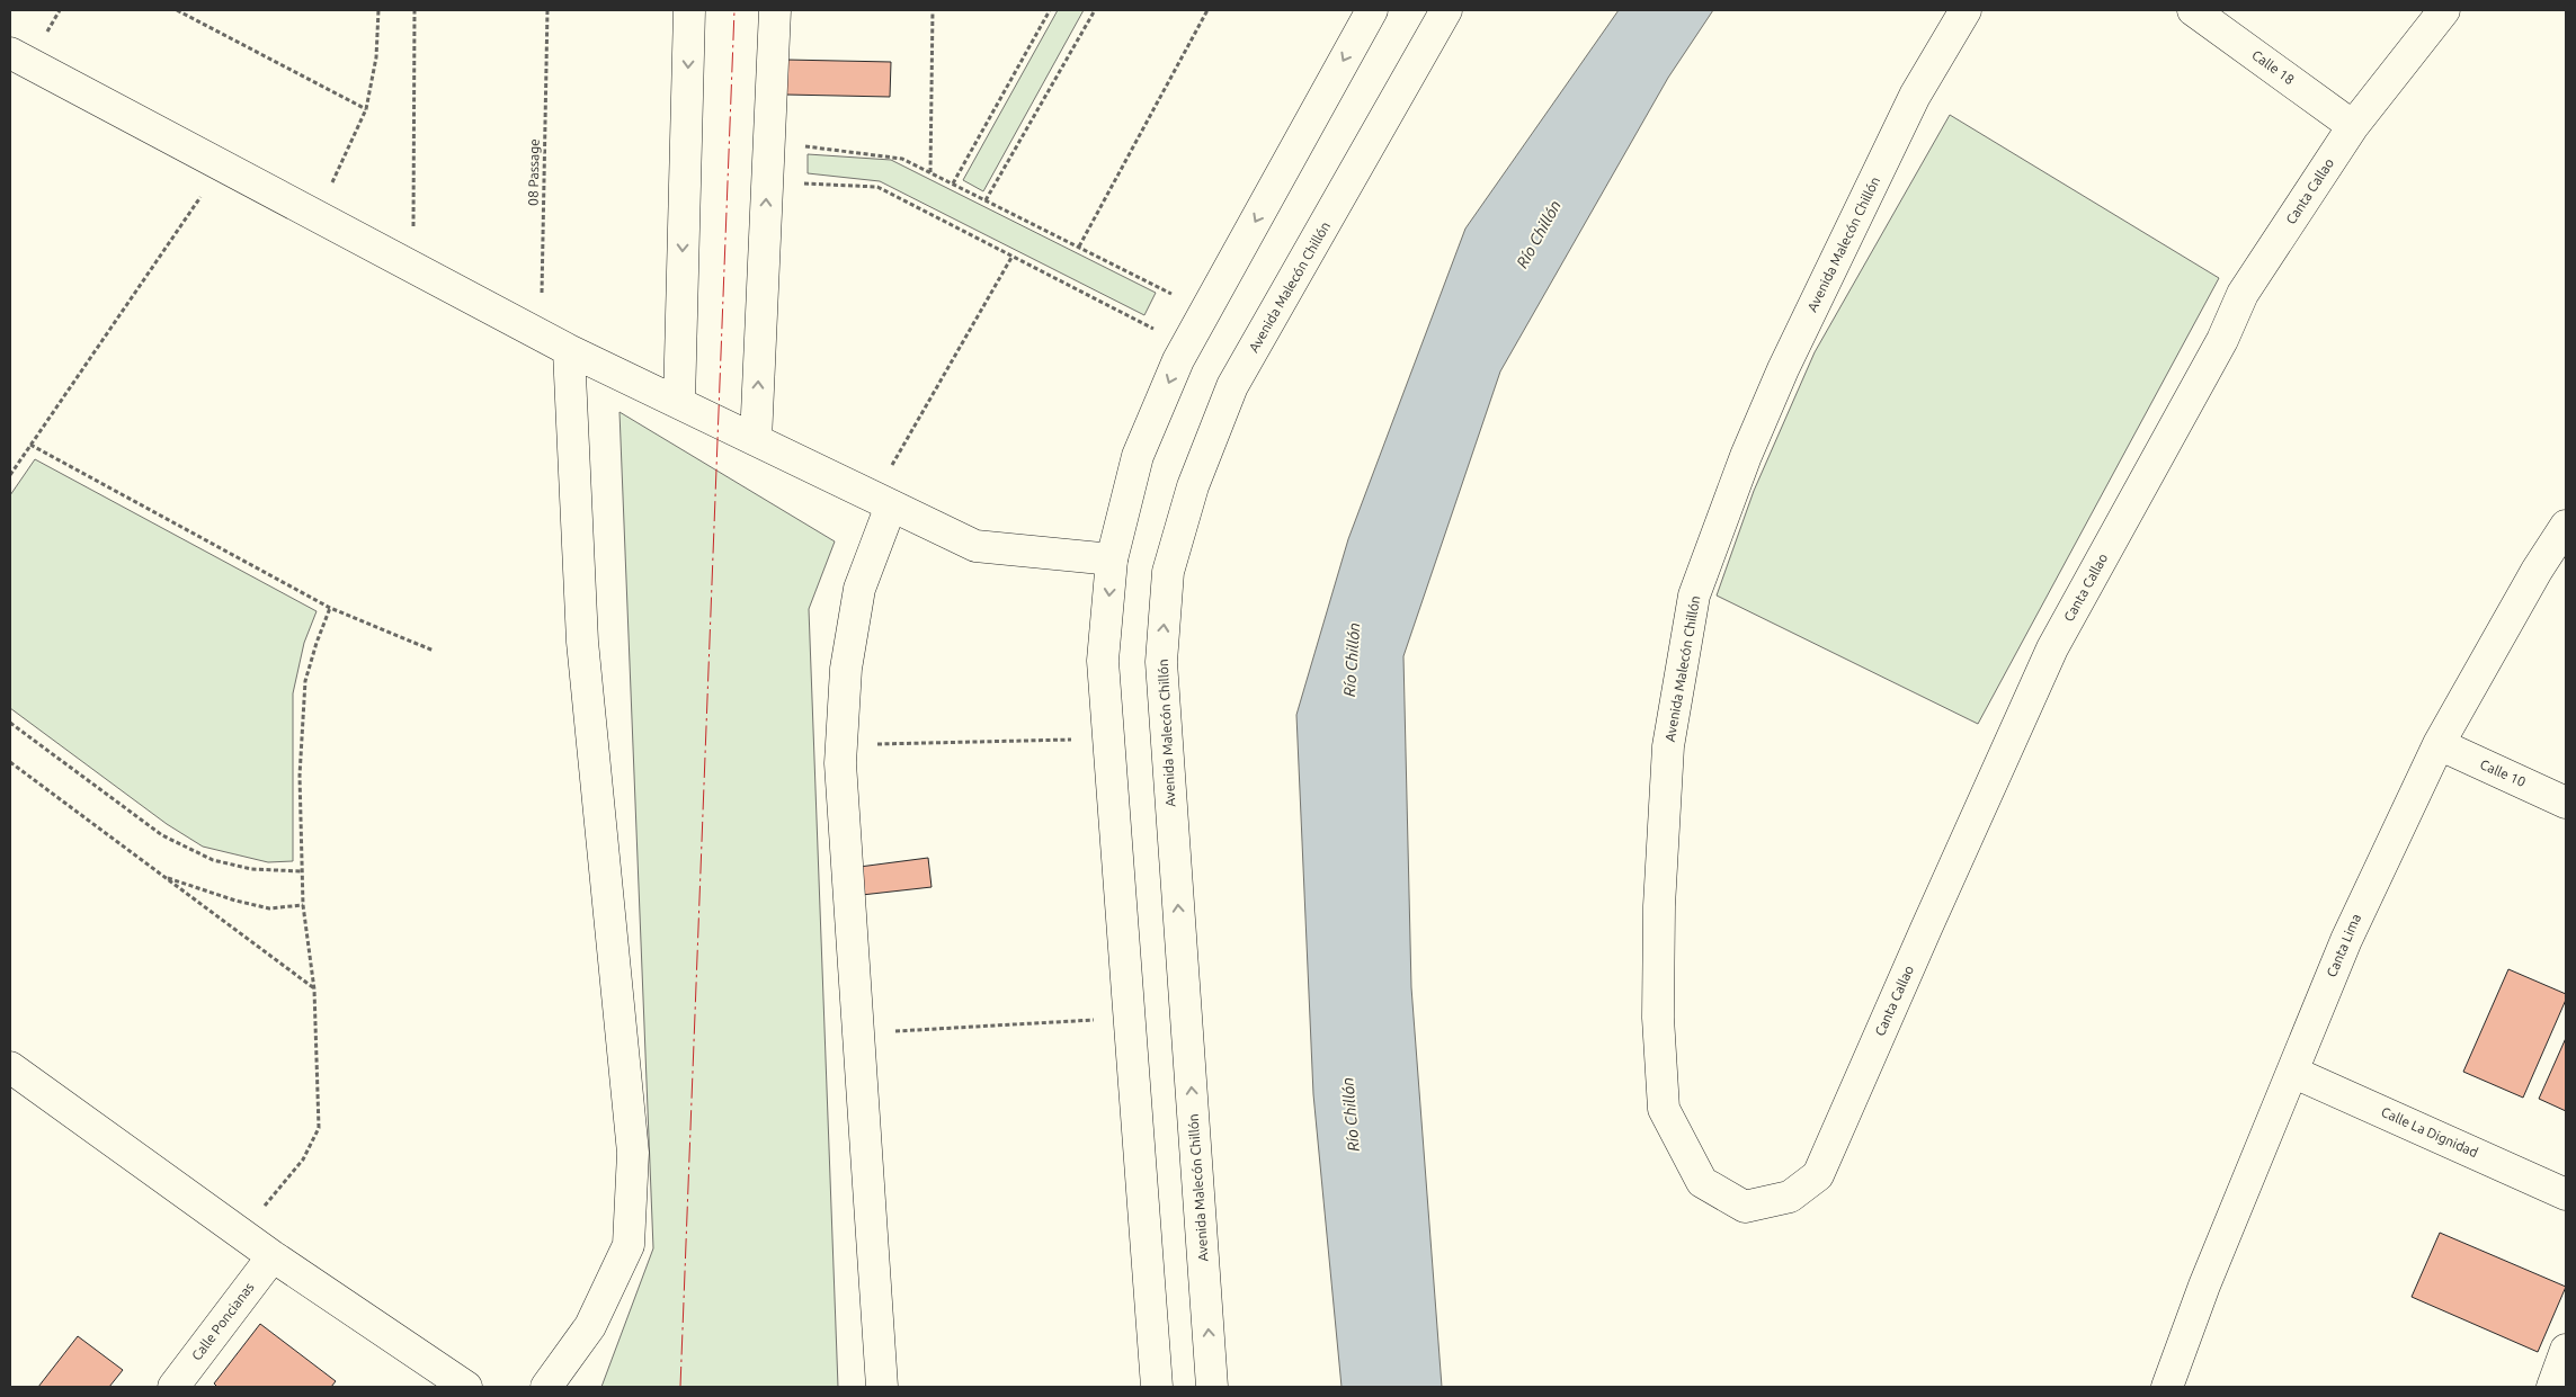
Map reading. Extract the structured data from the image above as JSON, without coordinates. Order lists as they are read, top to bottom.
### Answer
{
  "streets": {
    "street": [
      "Calle 18",
      "Canta Callao",
      "Avenida Malecón Chillón",
      "Calle 10",
      "Canta Lima",
      "Calle La Dignidad",
      "Calle Poncianas"
    ],
    "path": ["08 Passage"]
  },
  "crossings": [
    ["Calle 18", "Canta Callao"],
    ["Canta Callao", "Avenida Malecón Chillón"],
    ["Calle 10", "Canta Lima"],
    ["Canta Lima", "Calle La Dignidad"]
  ],
  "water": ["Río Chillón"]
}
